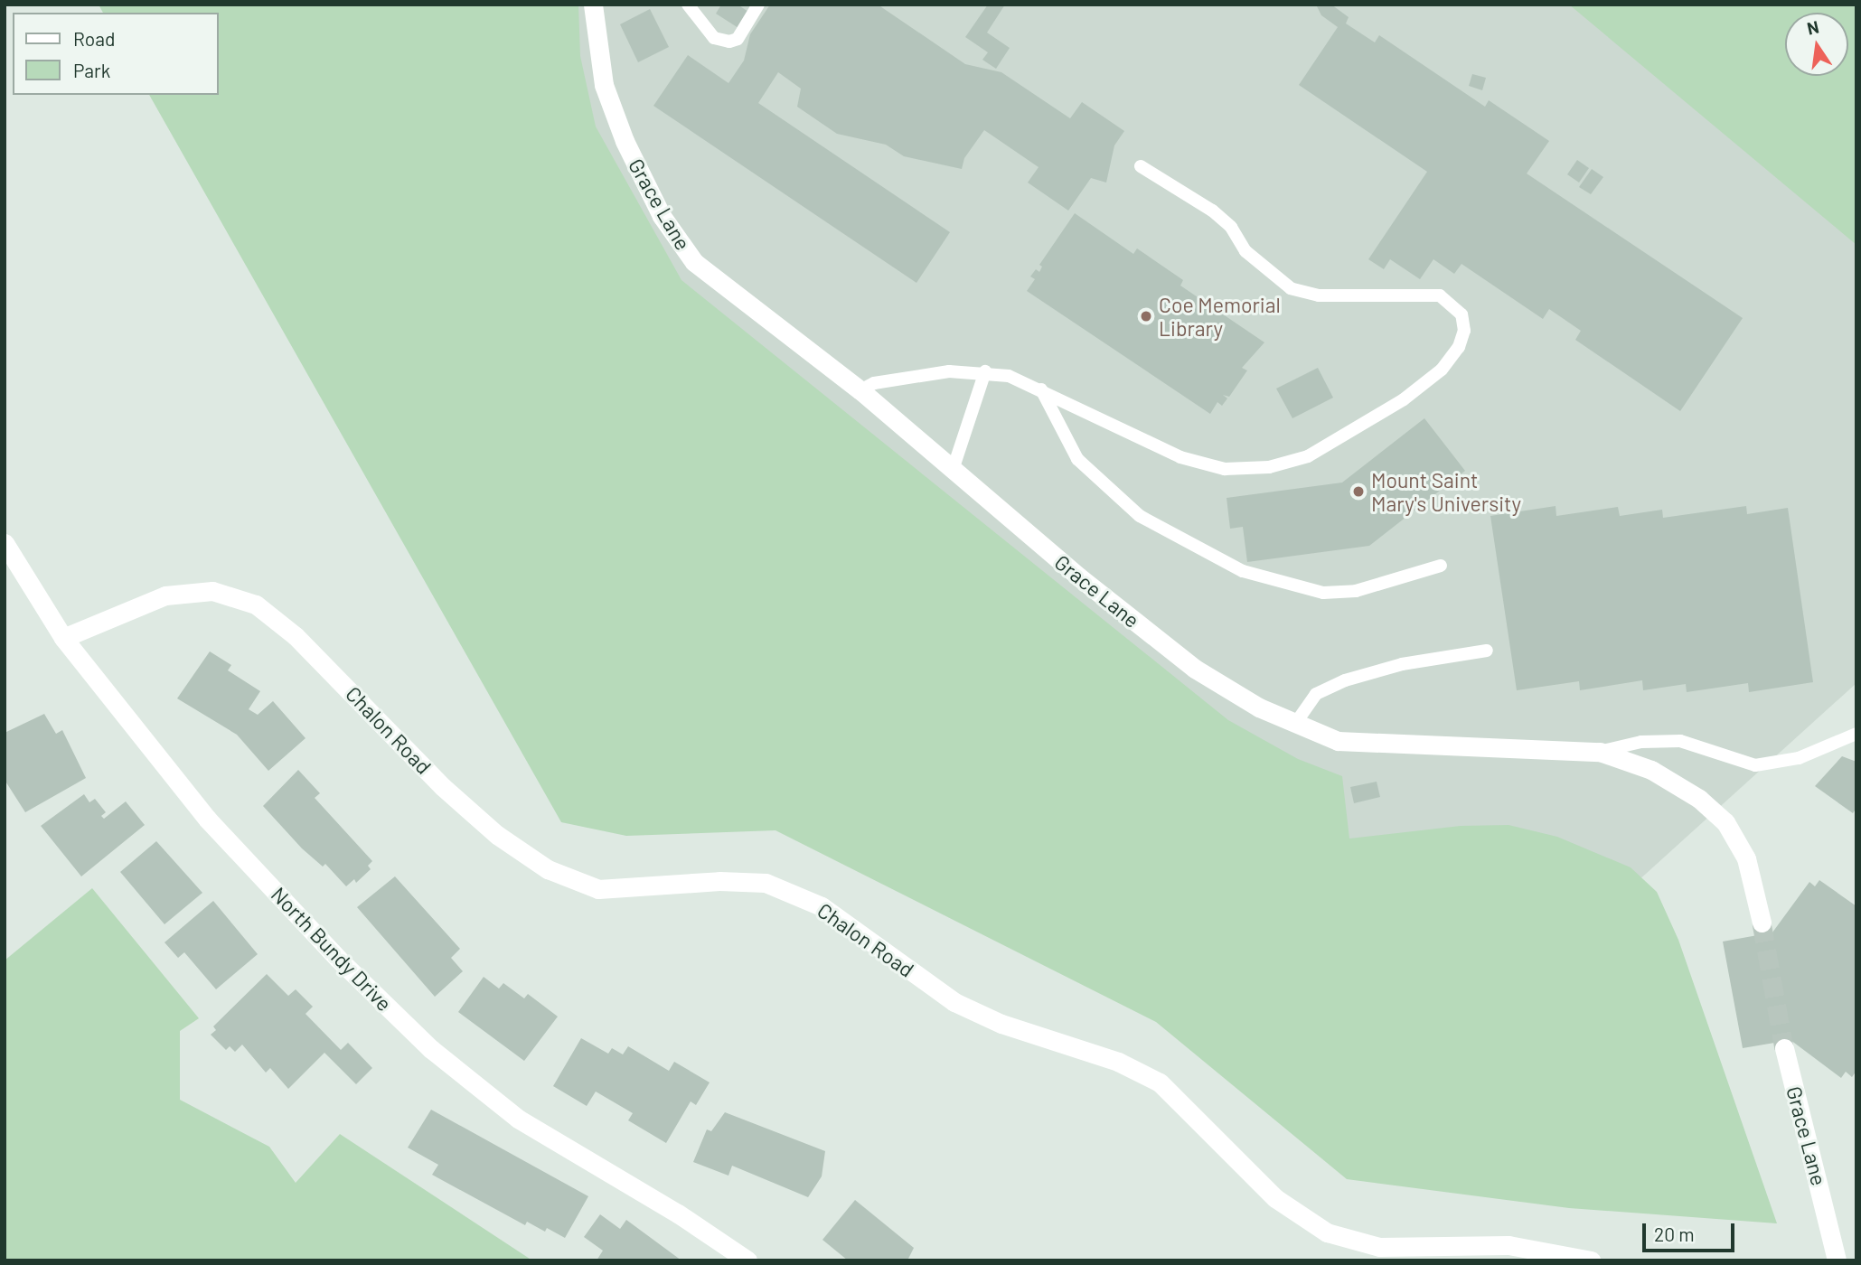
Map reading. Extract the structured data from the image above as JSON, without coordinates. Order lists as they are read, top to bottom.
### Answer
{
  "streets": {
    "street": ["Grace Lane", "Chalon Road", "North Bundy Drive"]
  },
  "crossings": [
    ["Chalon Road", "North Bundy Drive"]
  ],
  "places": ["Coe Memorial Library", "Mount Saint Mary's University"],
  "legend": ["Road", "Park"],
  "scale_bar": "20 m",
  "north": "top"
}
